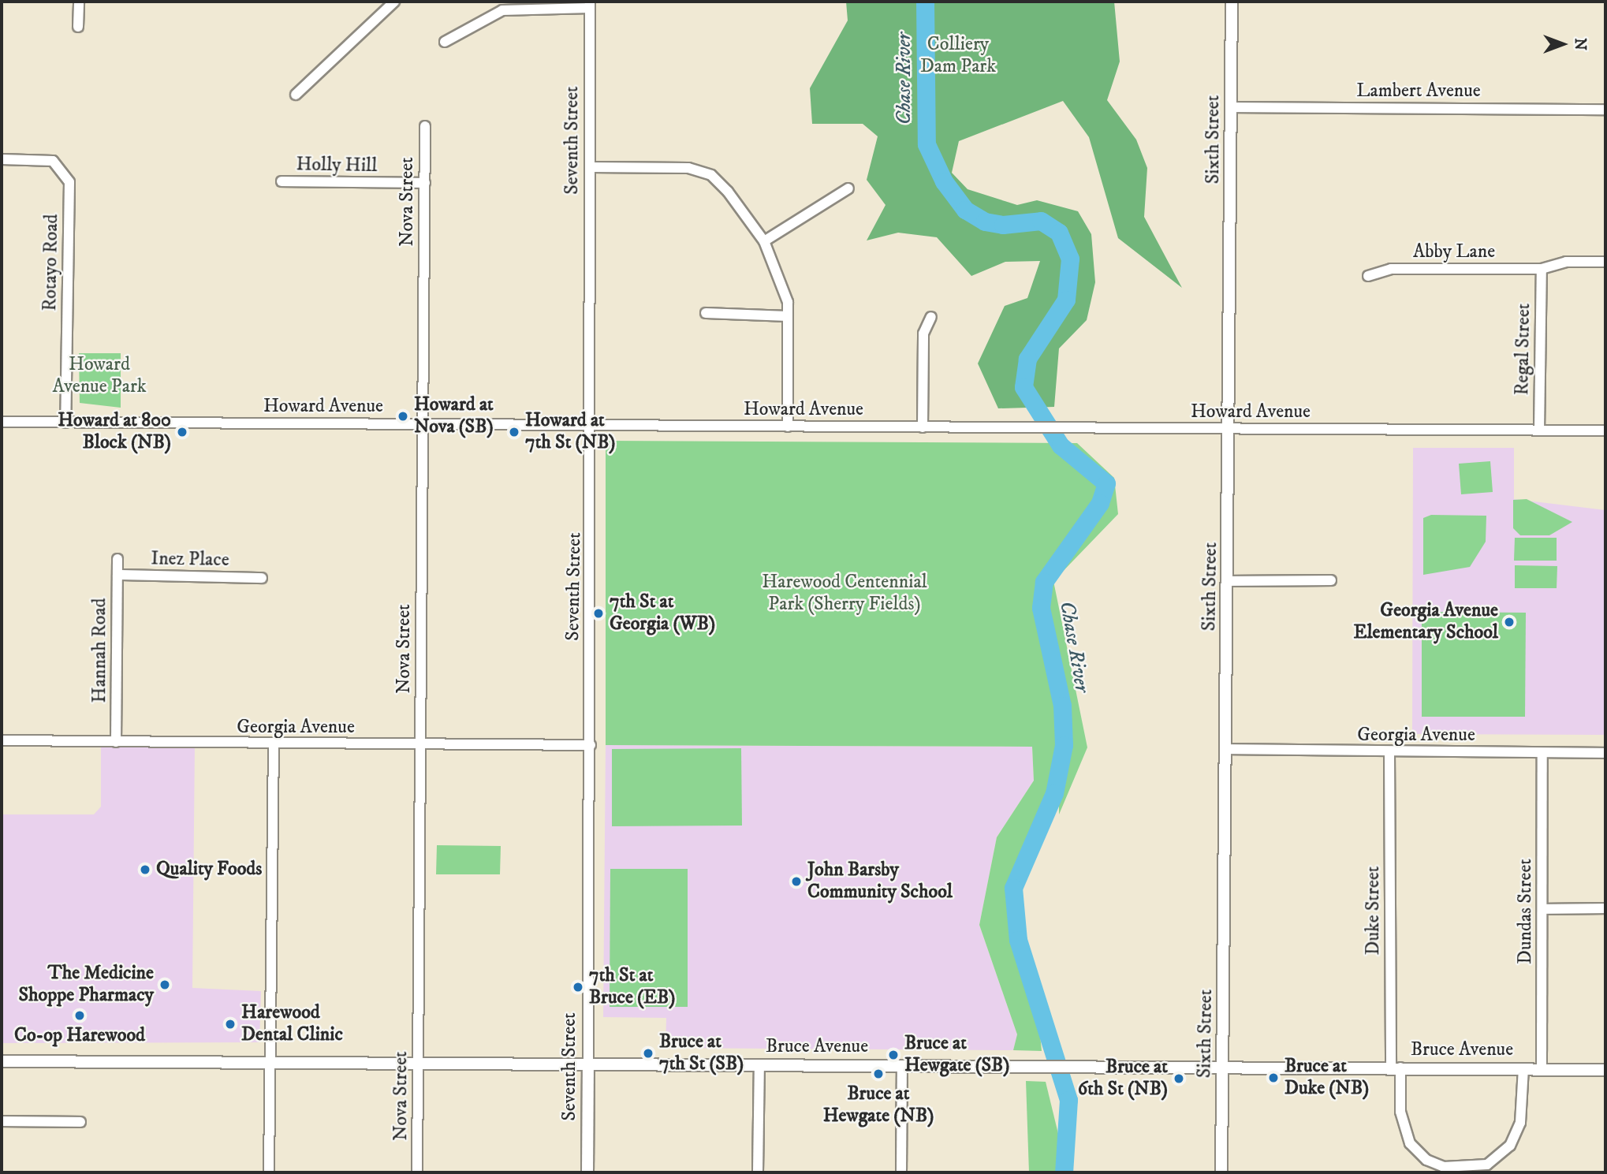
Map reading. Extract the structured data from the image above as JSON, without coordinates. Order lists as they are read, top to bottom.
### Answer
{
  "streets": {
    "street": [
      "Lambert Avenue",
      "Sixth Street",
      "Seventh Street",
      "Holly Hill",
      "Nova Street",
      "Abby Lane",
      "Rotayo Road",
      "Regal Street",
      "Howard Avenue",
      "Inez Place",
      "Hannah Road",
      "Georgia Avenue",
      "Duke Street",
      "Dundas Street",
      "Bruce Avenue"
    ]
  },
  "crossings": [
    ["Lambert Avenue", "Sixth Street"],
    ["Sixth Street", "Howard Avenue"],
    ["Sixth Street", "Georgia Avenue"],
    ["Sixth Street", "Bruce Avenue"],
    ["Seventh Street", "Howard Avenue"],
    ["Seventh Street", "Georgia Avenue"],
    ["Seventh Street", "Bruce Avenue"],
    ["Holly Hill", "Nova Street"],
    ["Nova Street", "Howard Avenue"],
    ["Nova Street", "Georgia Avenue"],
    ["Nova Street", "Bruce Avenue"],
    ["Abby Lane", "Regal Street"],
    ["Rotayo Road", "Howard Avenue"],
    ["Regal Street", "Howard Avenue"],
    ["Inez Place", "Hannah Road"],
    ["Hannah Road", "Georgia Avenue"],
    ["Georgia Avenue", "Duke Street"],
    ["Georgia Avenue", "Dundas Street"],
    ["Duke Street", "Bruce Avenue"],
    ["Dundas Street", "Bruce Avenue"]
  ],
  "water": ["Chase River"],
  "parks": ["Colliery Dam Park", "Howard Avenue Park", "Harewood Centennial Park (Sherry Fields)"],
  "places": [
    "Howard at Nova (SB)",
    "Howard at 800 Block (NB)",
    "Howard at 7th St (NB)",
    "7th St at Georgia (WB)",
    "Georgia Avenue Elementary School",
    "Quality Foods",
    "John Barsby Community School",
    "The Medicine Shoppe Pharmacy",
    "7th St at Bruce (EB)",
    "Co-op Harewood",
    "Harewood Dental Clinic",
    "Bruce at 7th St (SB)",
    "Bruce at Hewgate (SB)",
    "Bruce at Hewgate (NB)",
    "Bruce at Duke (NB)",
    "Bruce at 6th St (NB)"
  ],
  "north": "right"
}
